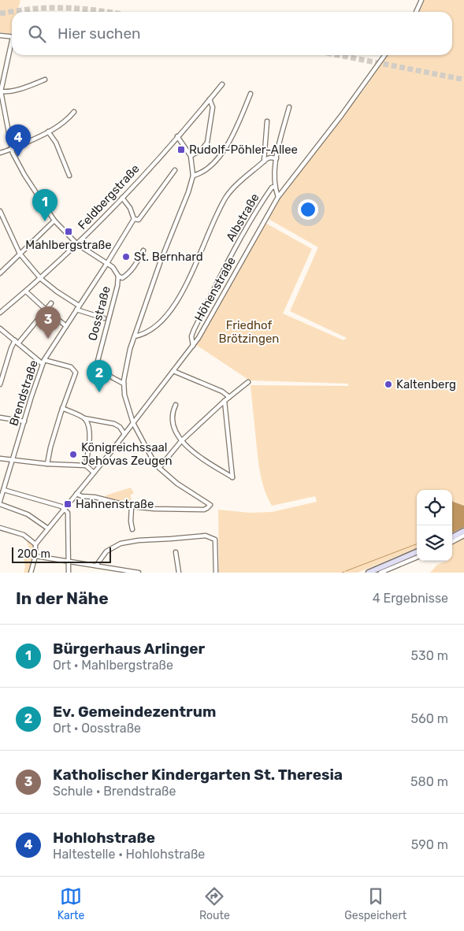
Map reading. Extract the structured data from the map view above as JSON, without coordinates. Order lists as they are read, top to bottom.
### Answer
{
  "streets": {
    "street": [
      "Feldbergstraße",
      "Albstraße",
      "Höhenstraße",
      "Oosstraße",
      "Brendstraße"
    ]
  },
  "crossings": [
    ["Feldbergstraße", "Oosstraße"],
    ["Albstraße", "Höhenstraße"],
    ["Oosstraße", "Brendstraße"]
  ],
  "parks": ["Friedhof Brötzingen"],
  "places": {
    "transit": ["Rudolf-Pöhler-Allee", "Mahlbergstraße", "Hahnenstraße"],
    "other": ["St. Bernhard", "Kaltenberg", "Königreichssaal Jehovas Zeugen"]
  },
  "scale_bar": "200 m",
  "page": {
    "search": "Hier suchen",
    "pins": [
      "4",
      "1",
      "3",
      "2"
    ],
    "scale": "200 m",
    "heading": ["In der Nähe", "4 Ergebnisse"],
    "list": [
      {
        "mark": "1",
        "name": "Bürgerhaus Arlinger",
        "note": "Ort · Mahlbergstraße",
        "value": "530 m"
      },
      {
        "mark": "2",
        "name": "Ev. Gemeindezentrum",
        "note": "Ort · Oosstraße",
        "value": "560 m"
      },
      {
        "mark": "3",
        "name": "Katholischer Kindergarten St. Theresia",
        "note": "Schule · Brendstraße",
        "value": "580 m"
      },
      {
        "mark": "4",
        "name": "Hohlohstraße",
        "note": "Haltestelle · Hohlohstraße",
        "value": "590 m"
      }
    ],
    "nav": ["Karte", "Route", "Gespeichert"]
  }
}
